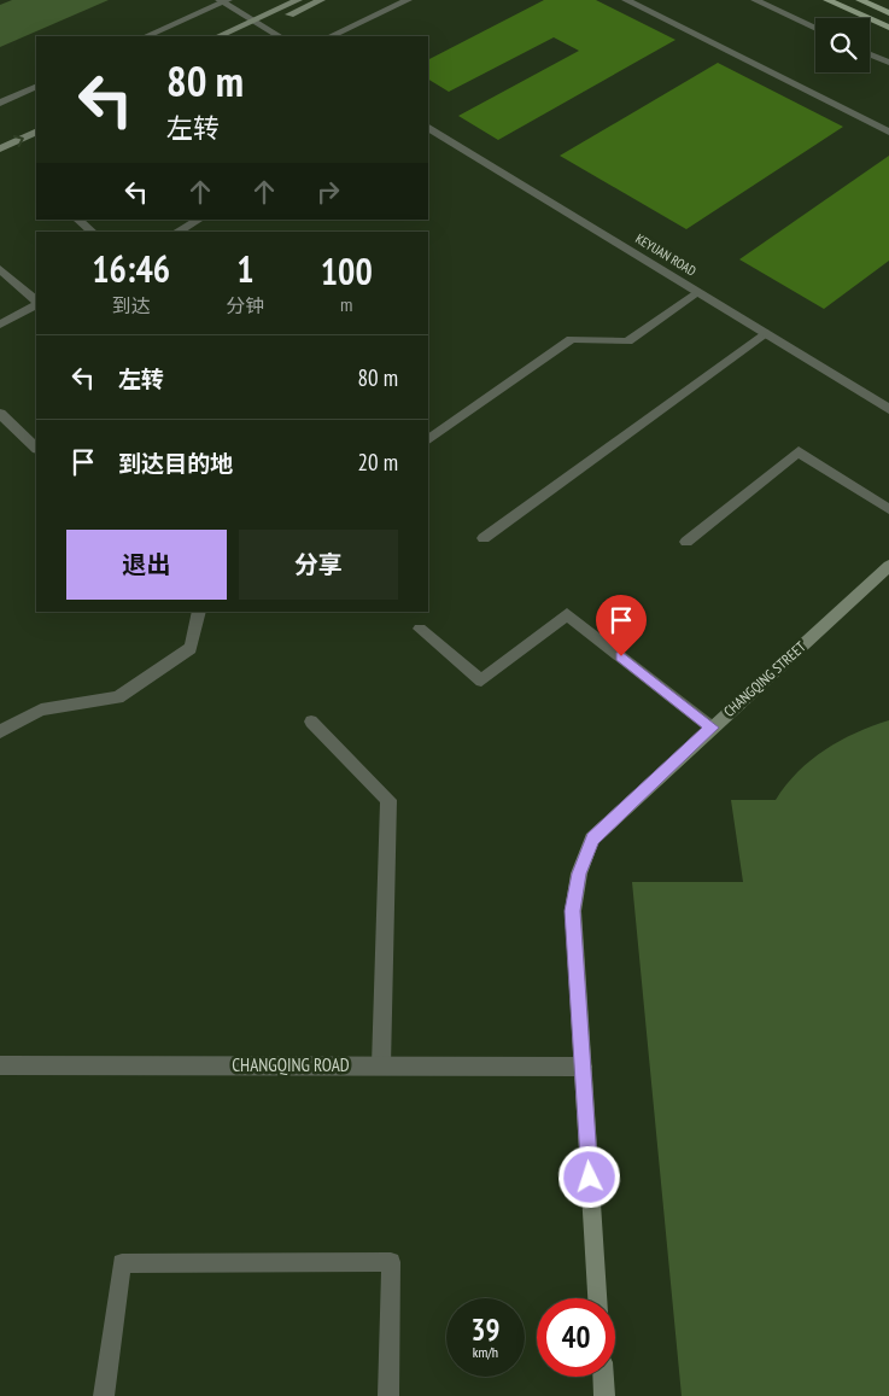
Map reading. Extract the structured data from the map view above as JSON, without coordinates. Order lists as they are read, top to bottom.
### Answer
{
  "streets": {
    "street": ["KEYUAN ROAD", "CHANGQING STREET", "CHANGQING ROAD"]
  },
  "crossings": [
    ["CHANGQING STREET", "CHANGQING ROAD"]
  ],
  "page": {
    "turn": ["80 m", "左转"],
    "eta": [
      "16:46",
      "到达",
      "1",
      "分钟",
      "100",
      "m"
    ],
    "list": [
      {
        "name": "左转",
        "value": "80 m"
      },
      {
        "name": "到达目的地",
        "value": "20 m"
      }
    ],
    "buttons": ["退出", "分享"],
    "speed": "39 km/h",
    "limit": "40"
  }
}
